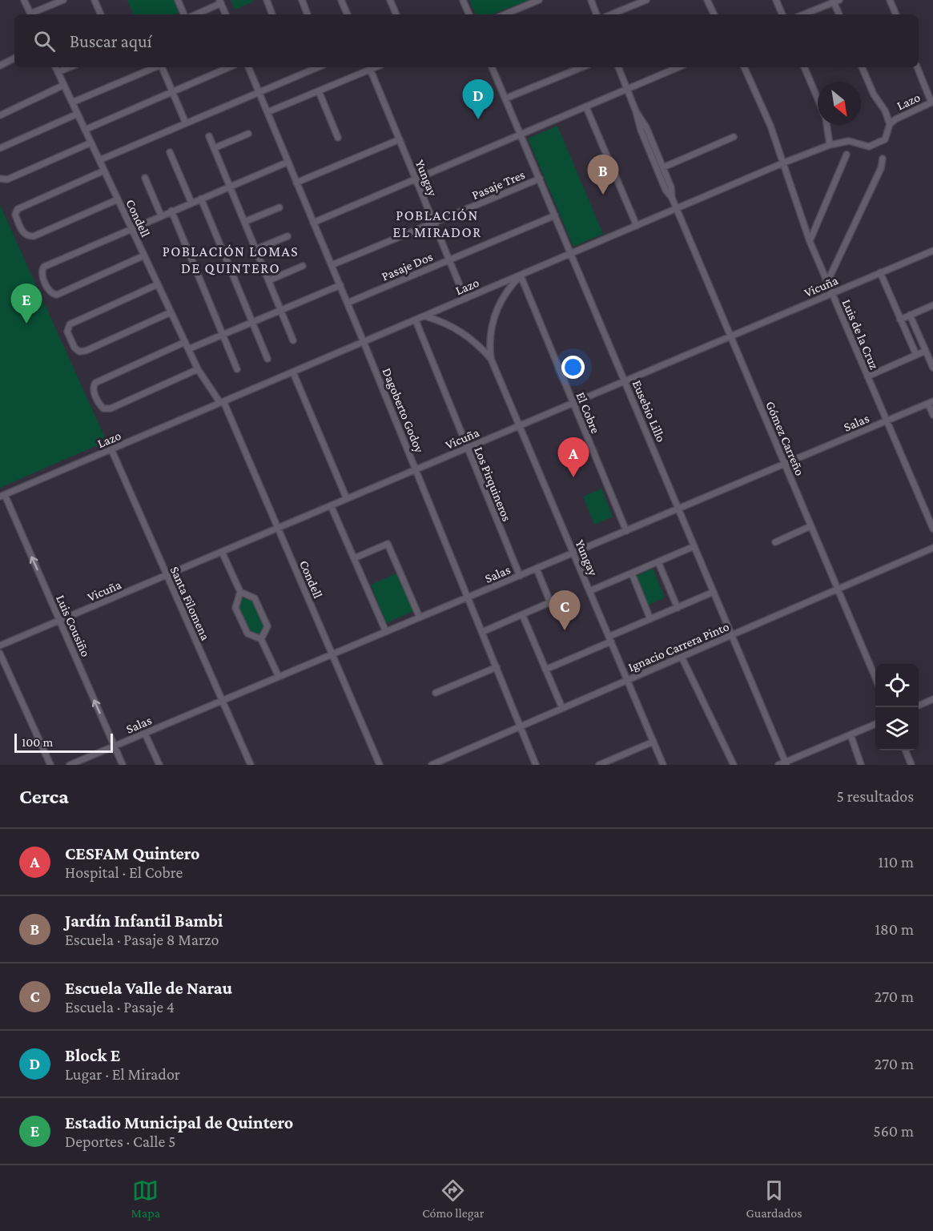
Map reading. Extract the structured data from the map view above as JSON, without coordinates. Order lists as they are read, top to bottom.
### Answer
{
  "streets": {
    "street": [
      "Lazo",
      "Yungay",
      "Pasaje Tres",
      "Condell",
      "Pasaje Dos",
      "Vicuña",
      "Luis de la Cruz",
      "Dagoberto Godoy",
      "Eusebio Lillo",
      "El Cobre",
      "Salas",
      "Gómez Carreño",
      "Los Pirquineros",
      "Santa Filomena",
      "Luis Cousiño",
      "Ignacio Carrera Pinto"
    ]
  },
  "crossings": [
    ["Lazo", "Yungay"],
    ["Lazo", "Condell"],
    ["Lazo", "Luis de la Cruz"],
    ["Lazo", "Dagoberto Godoy"],
    ["Lazo", "Eusebio Lillo"],
    ["Lazo", "El Cobre"],
    ["Lazo", "Gómez Carreño"],
    ["Lazo", "Los Pirquineros"],
    ["Lazo", "Santa Filomena"],
    ["Lazo", "Luis Cousiño"],
    ["Yungay", "Pasaje Tres"],
    ["Yungay", "Pasaje Dos"],
    ["Yungay", "Vicuña"],
    ["Yungay", "El Cobre"],
    ["Yungay", "Salas"],
    ["Yungay", "Ignacio Carrera Pinto"],
    ["Pasaje Tres", "Dagoberto Godoy"],
    ["Pasaje Tres", "Eusebio Lillo"],
    ["Condell", "Vicuña"],
    ["Condell", "Salas"],
    ["Pasaje Dos", "Dagoberto Godoy"],
    ["Pasaje Dos", "Eusebio Lillo"],
    ["Vicuña", "Luis de la Cruz"],
    ["Vicuña", "Dagoberto Godoy"],
    ["Vicuña", "Eusebio Lillo"],
    ["Vicuña", "El Cobre"],
    ["Vicuña", "Gómez Carreño"],
    ["Vicuña", "Los Pirquineros"],
    ["Vicuña", "Santa Filomena"],
    ["Vicuña", "Luis Cousiño"],
    ["Luis de la Cruz", "Salas"],
    ["Dagoberto Godoy", "Salas"],
    ["Dagoberto Godoy", "Ignacio Carrera Pinto"],
    ["Eusebio Lillo", "Salas"],
    ["Eusebio Lillo", "Ignacio Carrera Pinto"],
    ["El Cobre", "Salas"],
    ["Salas", "Gómez Carreño"],
    ["Salas", "Los Pirquineros"],
    ["Salas", "Santa Filomena"],
    ["Salas", "Luis Cousiño"],
    ["Gómez Carreño", "Ignacio Carrera Pinto"]
  ],
  "one_way": ["Luis Cousiño"],
  "districts": ["POBLACIÓN EL MIRADOR", "POBLACIÓN LOMAS DE QUINTERO"],
  "scale_bar": "100 m",
  "north": "bottom right",
  "page": {
    "search": "Buscar aquí",
    "pins": [
      "D",
      "B",
      "E",
      "A",
      "C"
    ],
    "scale": "100 m",
    "heading": ["Cerca", "5 resultados"],
    "list": [
      {
        "mark": "A",
        "name": "CESFAM Quintero",
        "note": "Hospital · El Cobre",
        "value": "110 m"
      },
      {
        "mark": "B",
        "name": "Jardín Infantil Bambi",
        "note": "Escuela · Pasaje 8 Marzo",
        "value": "180 m"
      },
      {
        "mark": "C",
        "name": "Escuela Valle de Narau",
        "note": "Escuela · Pasaje 4",
        "value": "270 m"
      },
      {
        "mark": "D",
        "name": "Block E",
        "note": "Lugar · El Mirador",
        "value": "270 m"
      },
      {
        "mark": "E",
        "name": "Estadio Municipal de Quintero",
        "note": "Deportes · Calle 5",
        "value": "560 m"
      }
    ],
    "nav": ["Mapa", "Cómo llegar", "Guardados"]
  }
}
